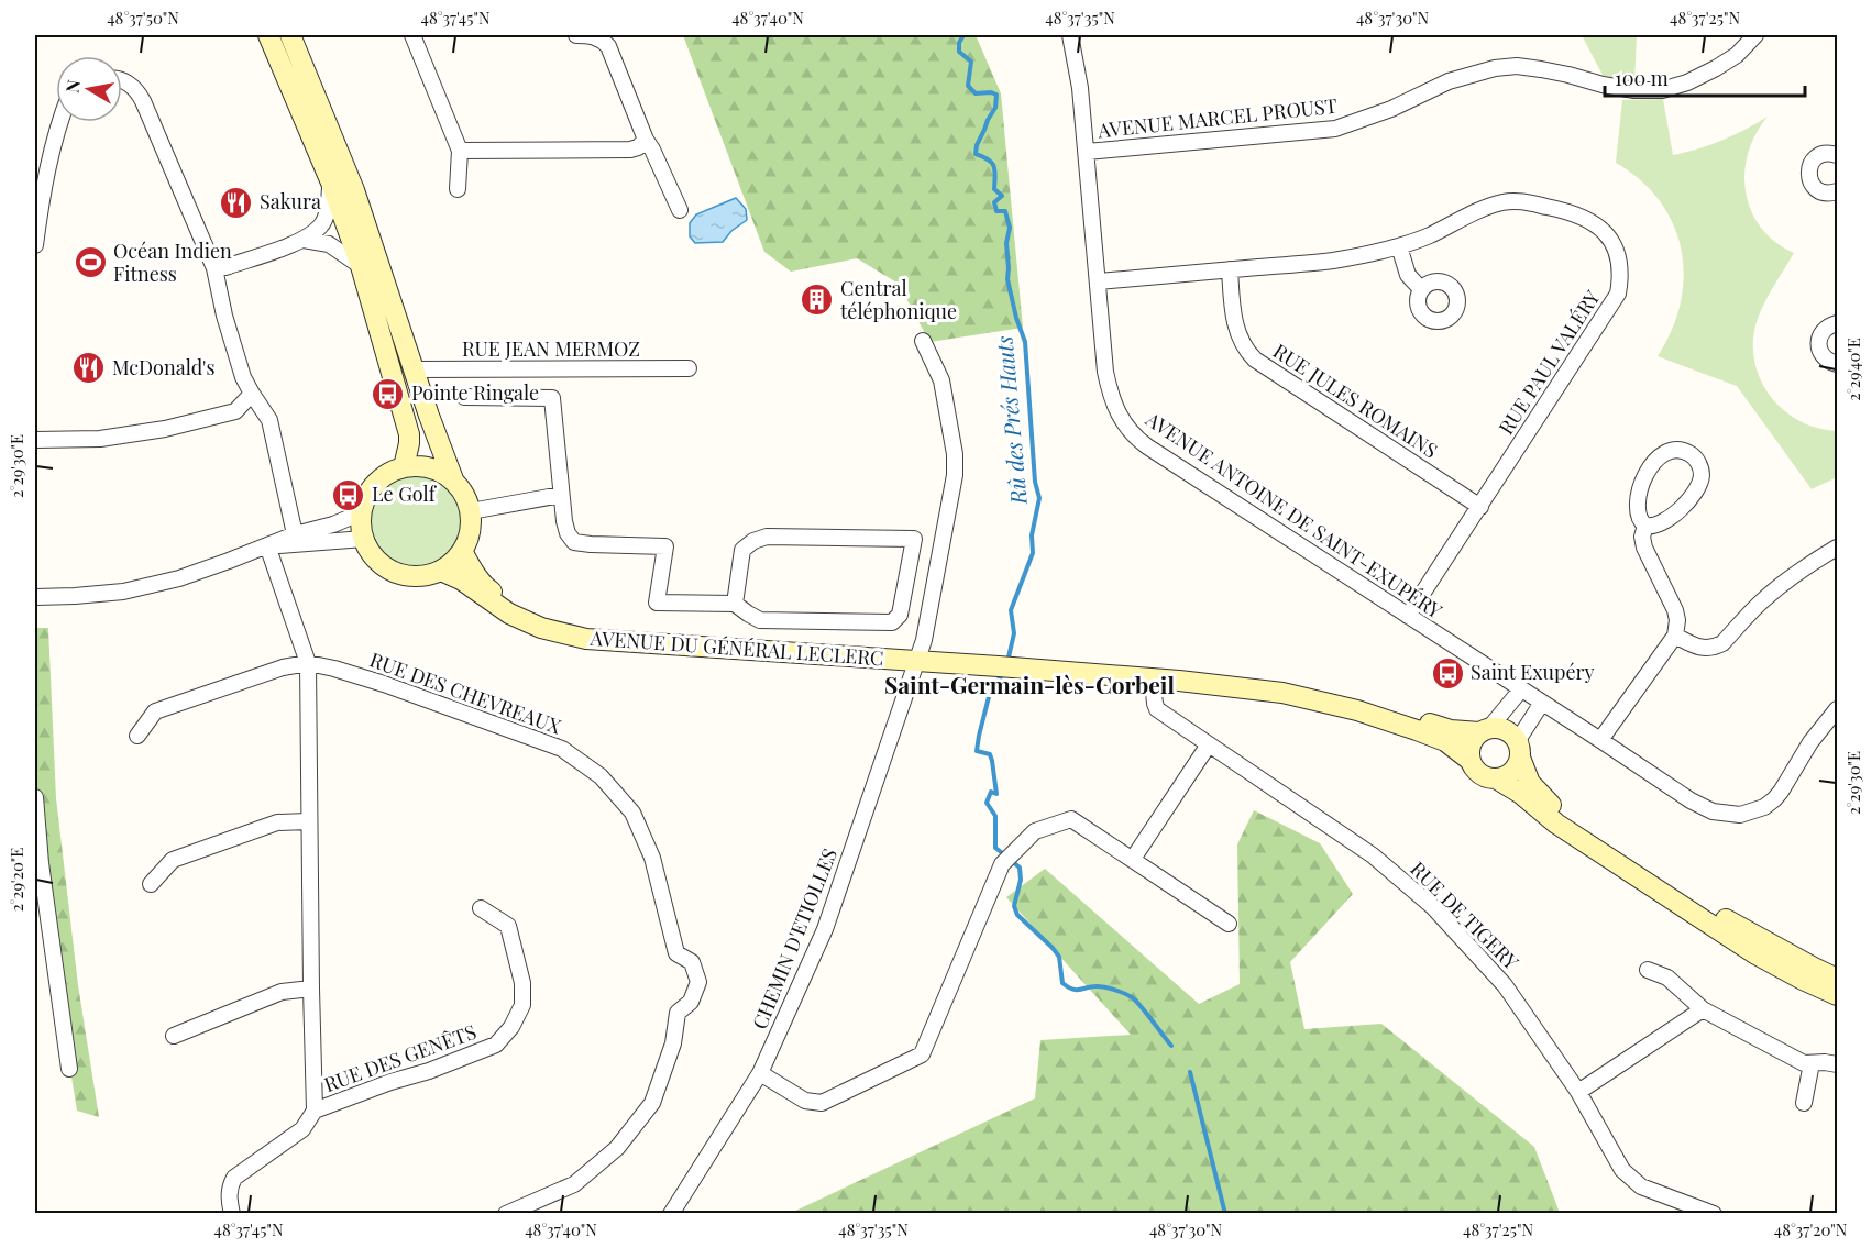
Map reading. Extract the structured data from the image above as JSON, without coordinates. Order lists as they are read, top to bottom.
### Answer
{
  "streets": {
    "main road": ["AVENUE DU GÉNÉRAL LECLERC"],
    "street": [
      "AVENUE MARCEL PROUST",
      "RUE JEAN MERMOZ",
      "RUE PAUL VALÉRY",
      "RUE JULES ROMAINS",
      "AVENUE ANTOINE DE SAINT-EXUPÉRY",
      "RUE DES CHEVREAUX",
      "RUE DE TIGERY",
      "CHEMIN D'ETIOLLES",
      "RUE DES GENÊTS"
    ]
  },
  "crossings": [
    ["AVENUE MARCEL PROUST", "AVENUE ANTOINE DE SAINT-EXUPÉRY"],
    ["RUE PAUL VALÉRY", "RUE JULES ROMAINS"],
    ["RUE PAUL VALÉRY", "AVENUE ANTOINE DE SAINT-EXUPÉRY"],
    ["AVENUE DU GÉNÉRAL LECLERC", "RUE DE TIGERY"],
    ["AVENUE DU GÉNÉRAL LECLERC", "CHEMIN D'ETIOLLES"]
  ],
  "districts": ["Saint-Germain-lès-Corbeil"],
  "water": ["Rû des Prés Hauts"],
  "places": {
    "restaurant": ["Sakura", "McDonald's"],
    "sports": ["Océan Indien Fitness"],
    "building": ["Central téléphonique"],
    "bus stop": ["Pointe Ringale", "Le Golf", "Saint Exupéry"]
  },
  "scale_bar": "100 m",
  "north": "left",
  "coordinates": [
    "48°37'50\"N",
    "48°37'45\"N",
    "48°37'40\"N",
    "48°37'35\"N",
    "48°37'30\"N",
    "48°37'25\"N",
    "2°29'40\"E",
    "2°29'30\"E",
    "2°29'20\"E",
    "48°37'20\"N"
  ]
}
